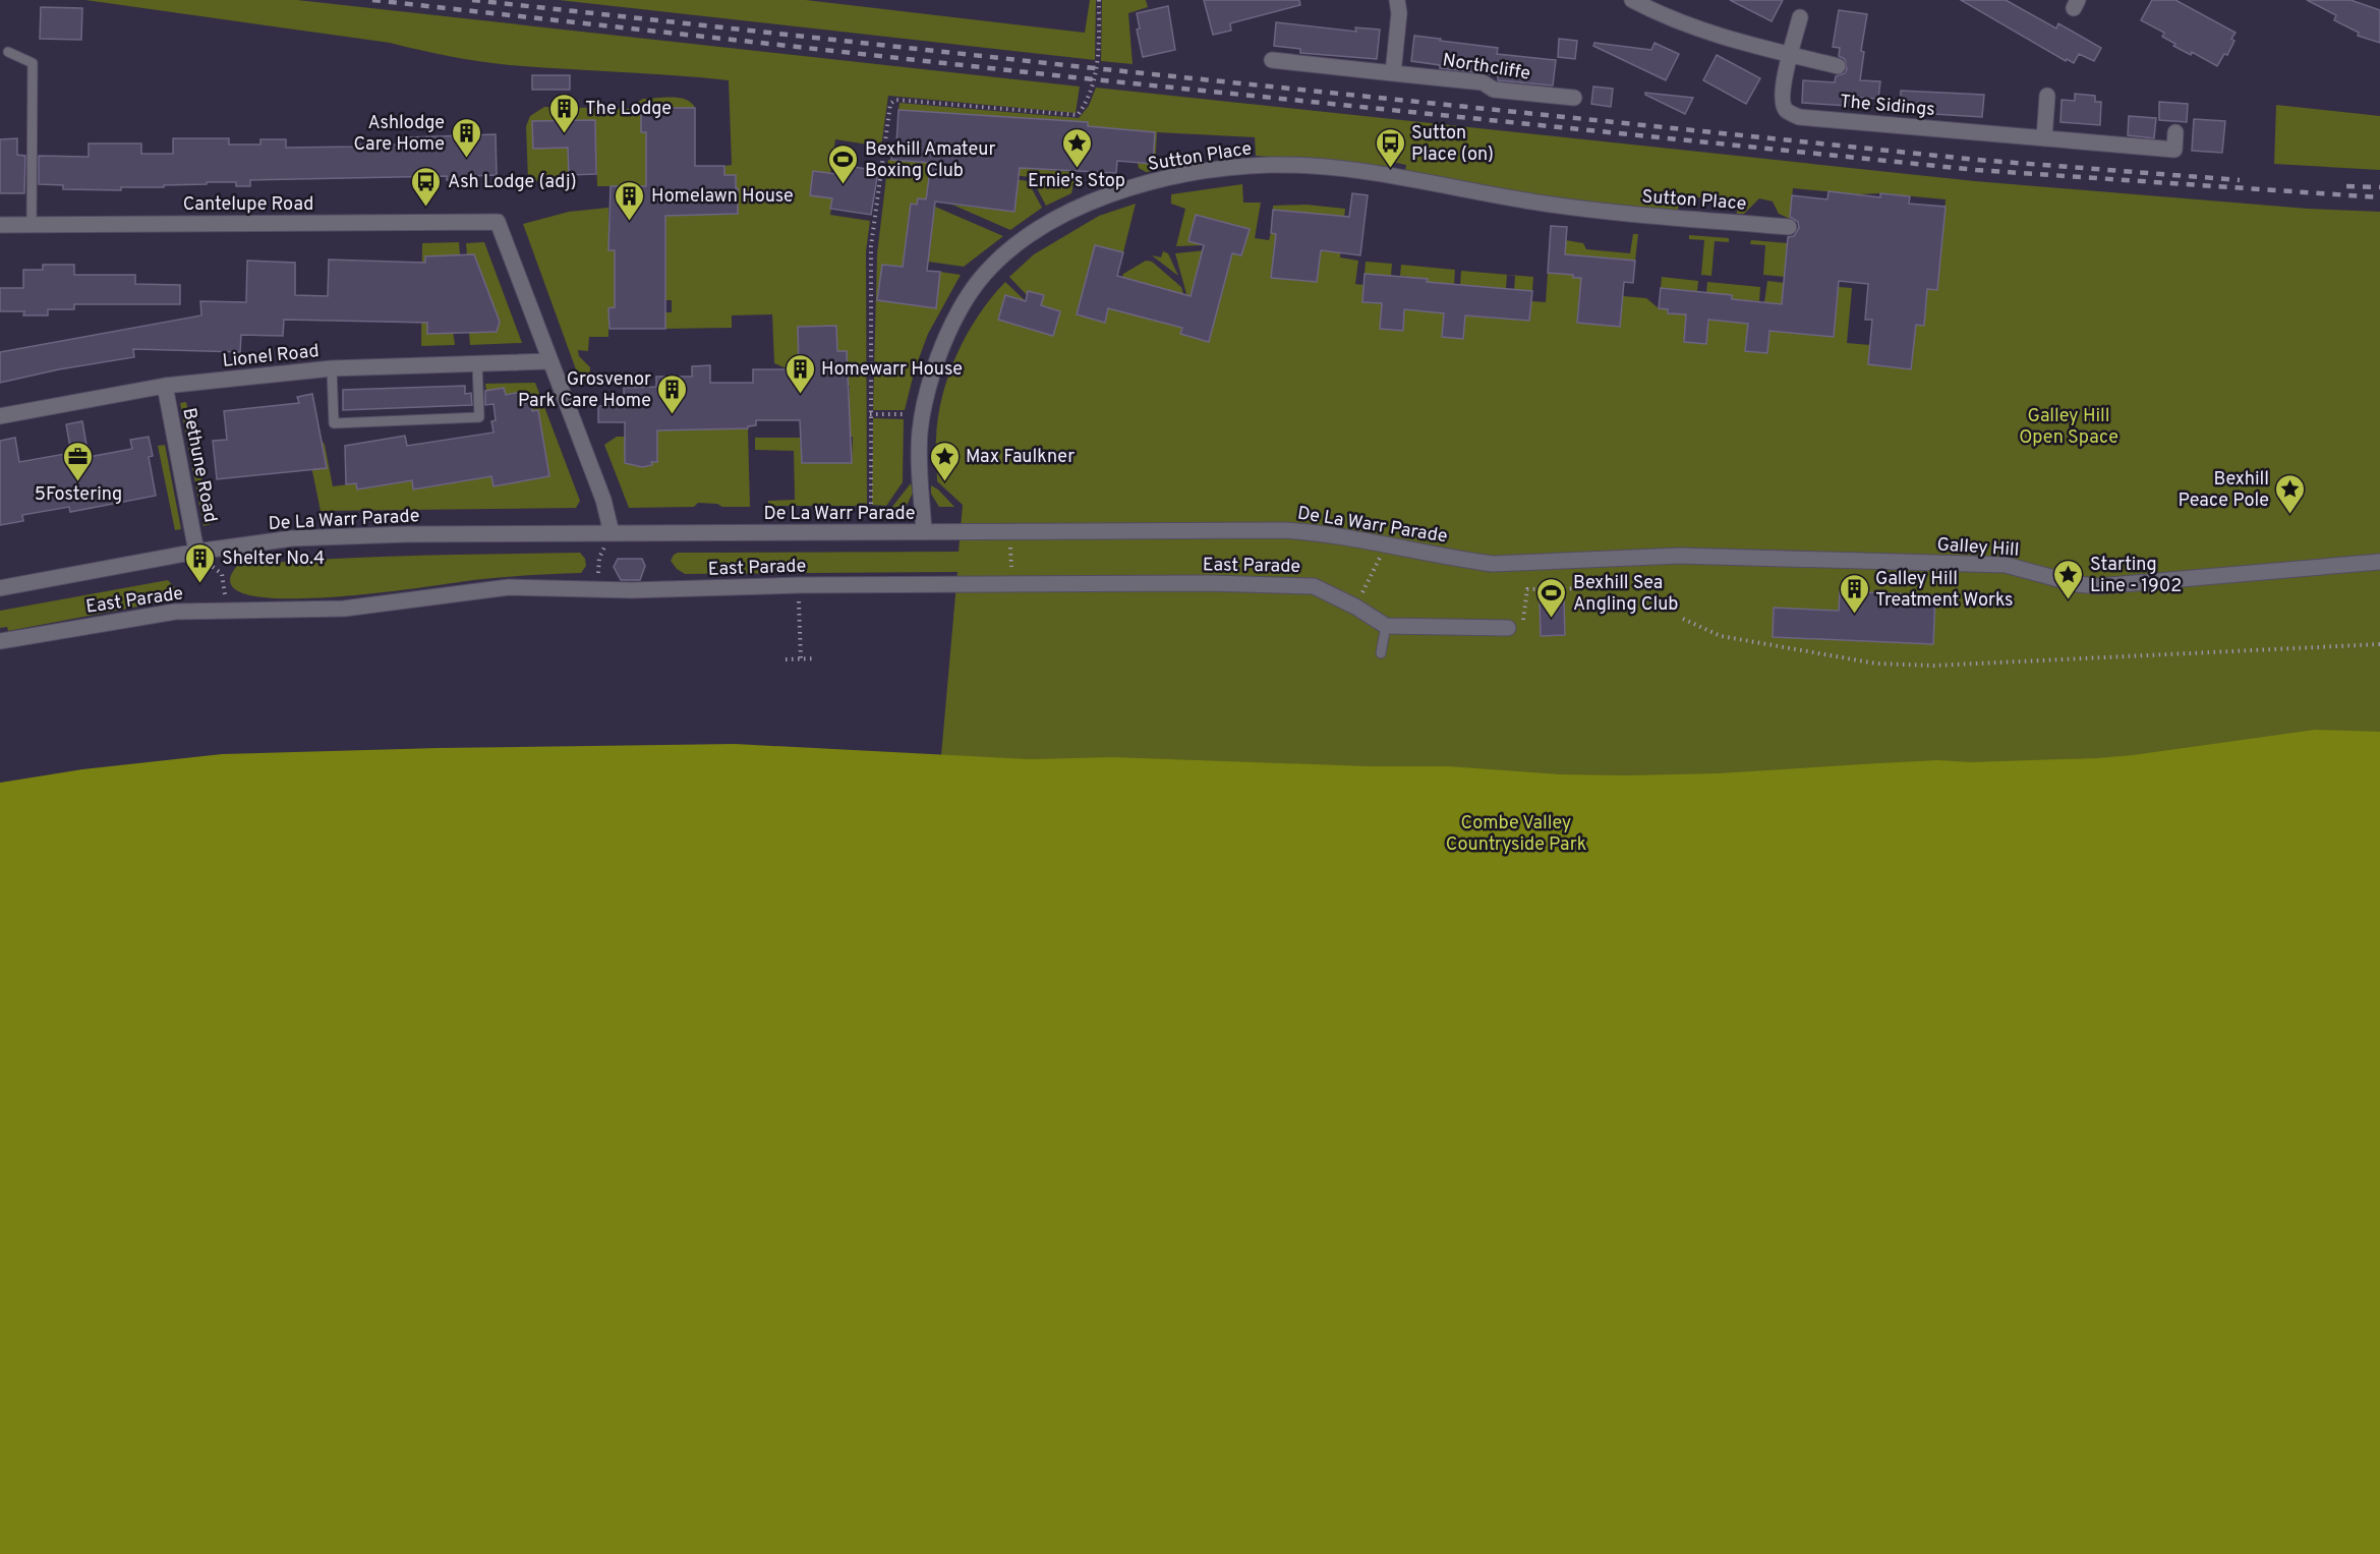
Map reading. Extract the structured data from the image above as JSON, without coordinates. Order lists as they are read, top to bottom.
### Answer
{
  "streets": {
    "street": [
      "Northcliffe",
      "The Sidings",
      "Sutton Place",
      "Cantelupe Road",
      "Lionel Road",
      "Bethune Road",
      "De La Warr Parade",
      "Galley Hill",
      "East Parade"
    ]
  },
  "crossings": [
    ["Sutton Place", "De La Warr Parade"],
    ["Cantelupe Road", "Lionel Road"],
    ["Lionel Road", "Bethune Road"],
    ["Bethune Road", "De La Warr Parade"],
    ["De La Warr Parade", "Galley Hill"]
  ],
  "parks": ["Galley Hill Open Space", "Combe Valley Countryside Park"],
  "places": {
    "building": [
      "The Lodge",
      "Ashlodge Care Home",
      "Homelawn House",
      "Homewarr House",
      "Grosvenor Park Care Home",
      "Shelter No.4",
      "Galley Hill Treatment Works"
    ],
    "place": [
      "Ernie's Stop",
      "Max Faulkner",
      "Bexhill Peace Pole",
      "Starting Line - 1902"
    ],
    "bus stop": ["Sutton Place (on)", "Ash Lodge (adj)"],
    "sports": ["Bexhill Amateur Boxing Club", "Bexhill Sea Angling Club"],
    "office": ["5Fostering"]
  }
}
